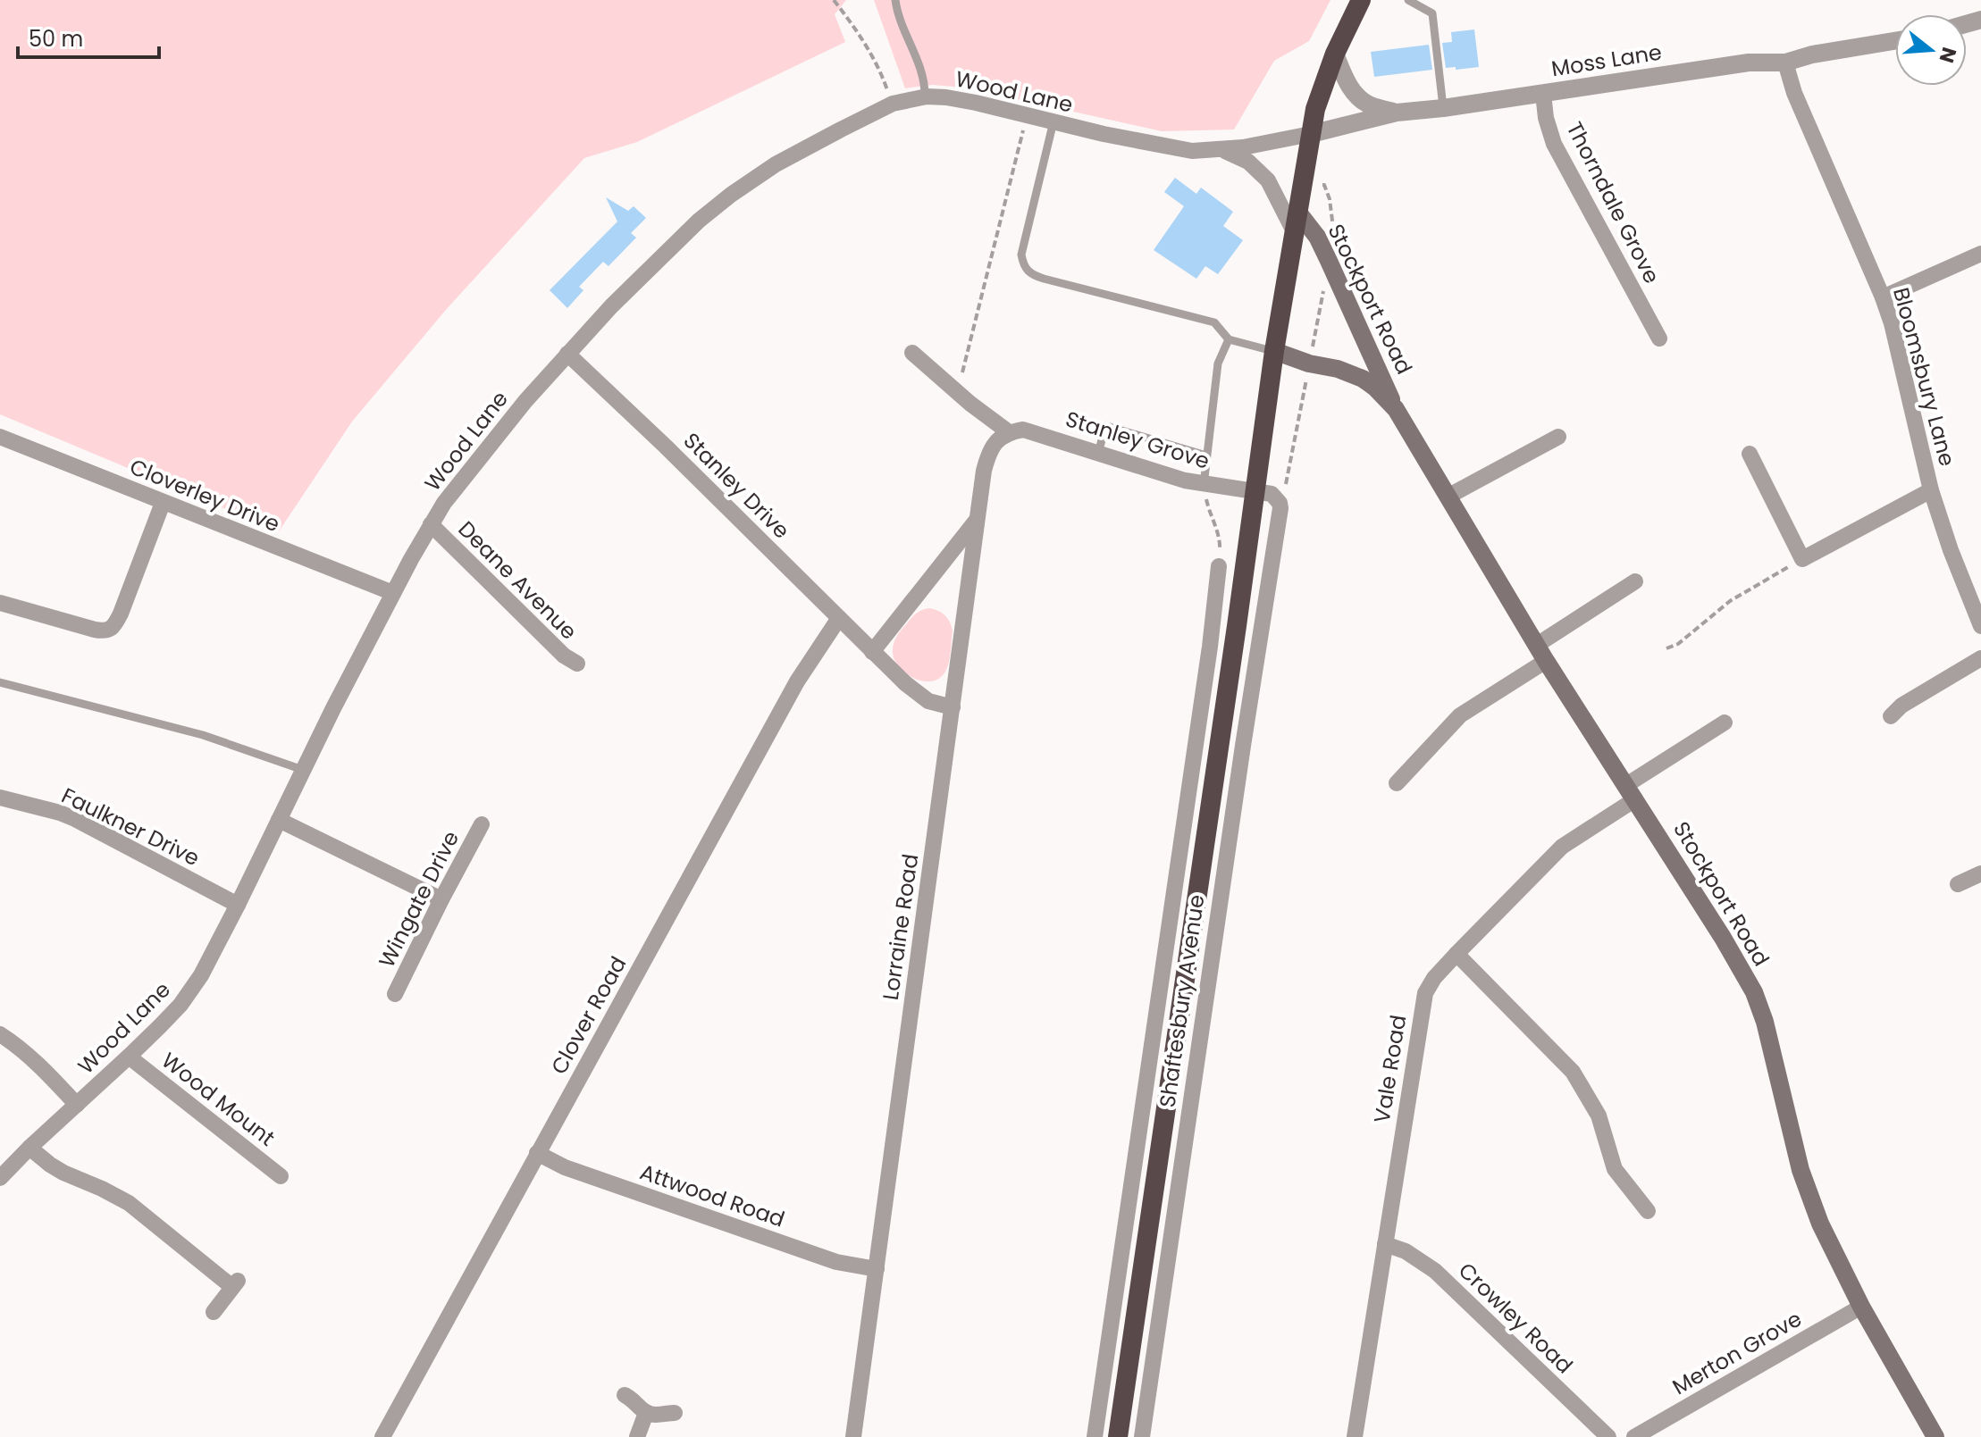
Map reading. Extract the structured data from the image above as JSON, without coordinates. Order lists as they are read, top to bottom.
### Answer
{
  "streets": {
    "highway": ["Stockport Road", "Shaftesbury Avenue"],
    "street": [
      "Moss Lane",
      "Wood Lane",
      "Thorndale Grove",
      "Bloomsbury Lane",
      "Stanley Grove",
      "Stanley Drive",
      "Cloverley Drive",
      "Deane Avenue",
      "Faulkner Drive",
      "Wingate Drive",
      "Lorraine Road",
      "Clover Road",
      "Vale Road",
      "Wood Mount",
      "Attwood Road",
      "Crowley Road",
      "Merton Grove"
    ]
  },
  "crossings": [
    ["Moss Lane", "Wood Lane"],
    ["Moss Lane", "Thorndale Grove"],
    ["Moss Lane", "Stockport Road"],
    ["Moss Lane", "Bloomsbury Lane"],
    ["Wood Lane", "Stockport Road"],
    ["Wood Lane", "Stanley Drive"],
    ["Wood Lane", "Cloverley Drive"],
    ["Wood Lane", "Deane Avenue"],
    ["Wood Lane", "Faulkner Drive"],
    ["Wood Lane", "Wood Mount"],
    ["Stockport Road", "Shaftesbury Avenue"],
    ["Stockport Road", "Vale Road"],
    ["Stockport Road", "Merton Grove"],
    ["Stanley Grove", "Lorraine Road"],
    ["Stanley Grove", "Shaftesbury Avenue"],
    ["Stanley Drive", "Lorraine Road"],
    ["Stanley Drive", "Clover Road"],
    ["Lorraine Road", "Attwood Road"],
    ["Clover Road", "Attwood Road"],
    ["Vale Road", "Crowley Road"]
  ],
  "scale_bar": "50 m",
  "north": "right"
}
